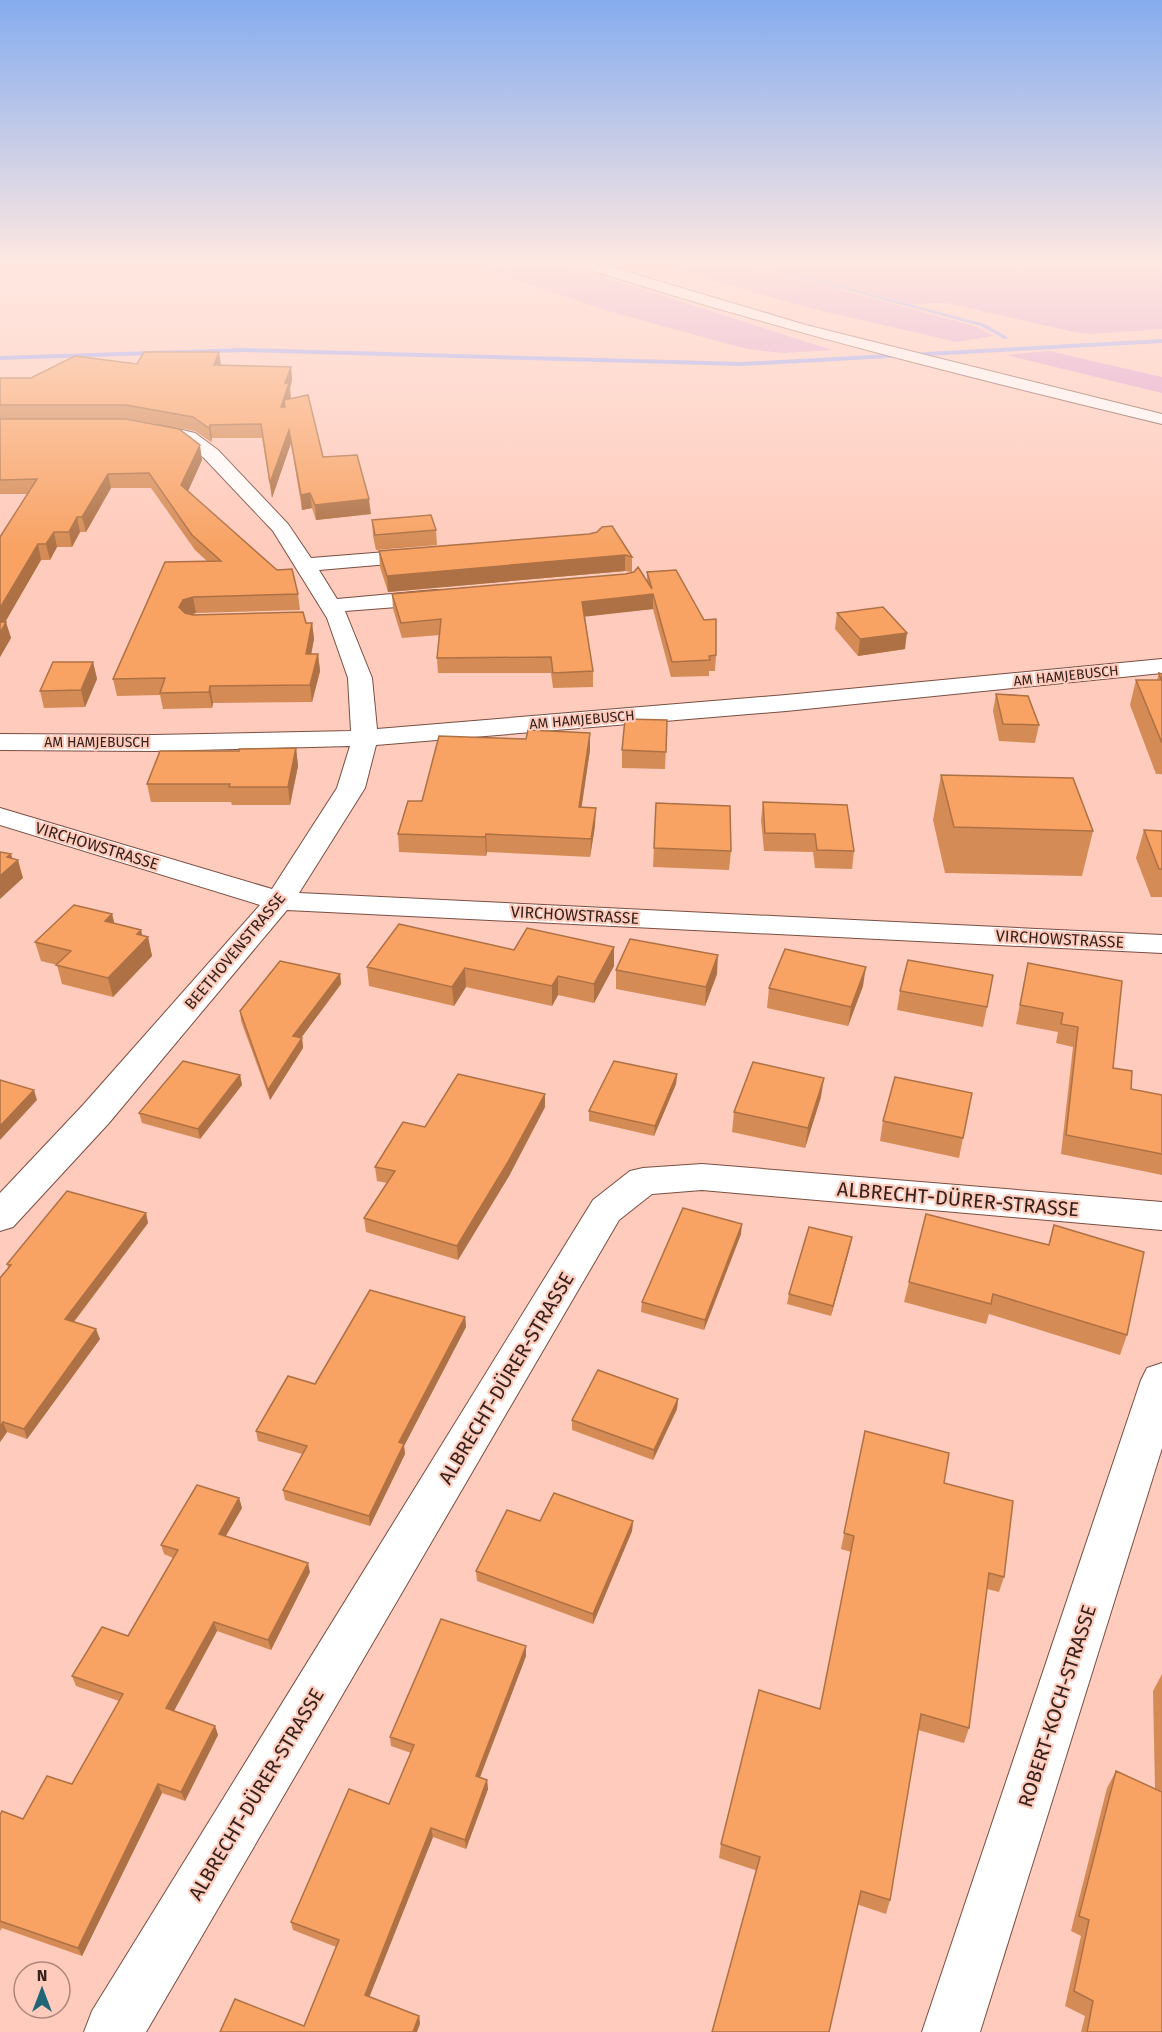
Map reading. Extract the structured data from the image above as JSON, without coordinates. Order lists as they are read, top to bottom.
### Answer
{
  "streets": {
    "main road": [
      "AM HAMJEBUSCH",
      "VIRCHOWSTRASSE",
      "BEETHOVENSTRASSE",
      "ALBRECHT-DÜRER-STRASSE",
      "ROBERT-KOCH-STRASSE"
    ]
  },
  "crossings": [
    ["AM HAMJEBUSCH", "BEETHOVENSTRASSE"],
    ["VIRCHOWSTRASSE", "BEETHOVENSTRASSE"]
  ],
  "north": "top"
}
